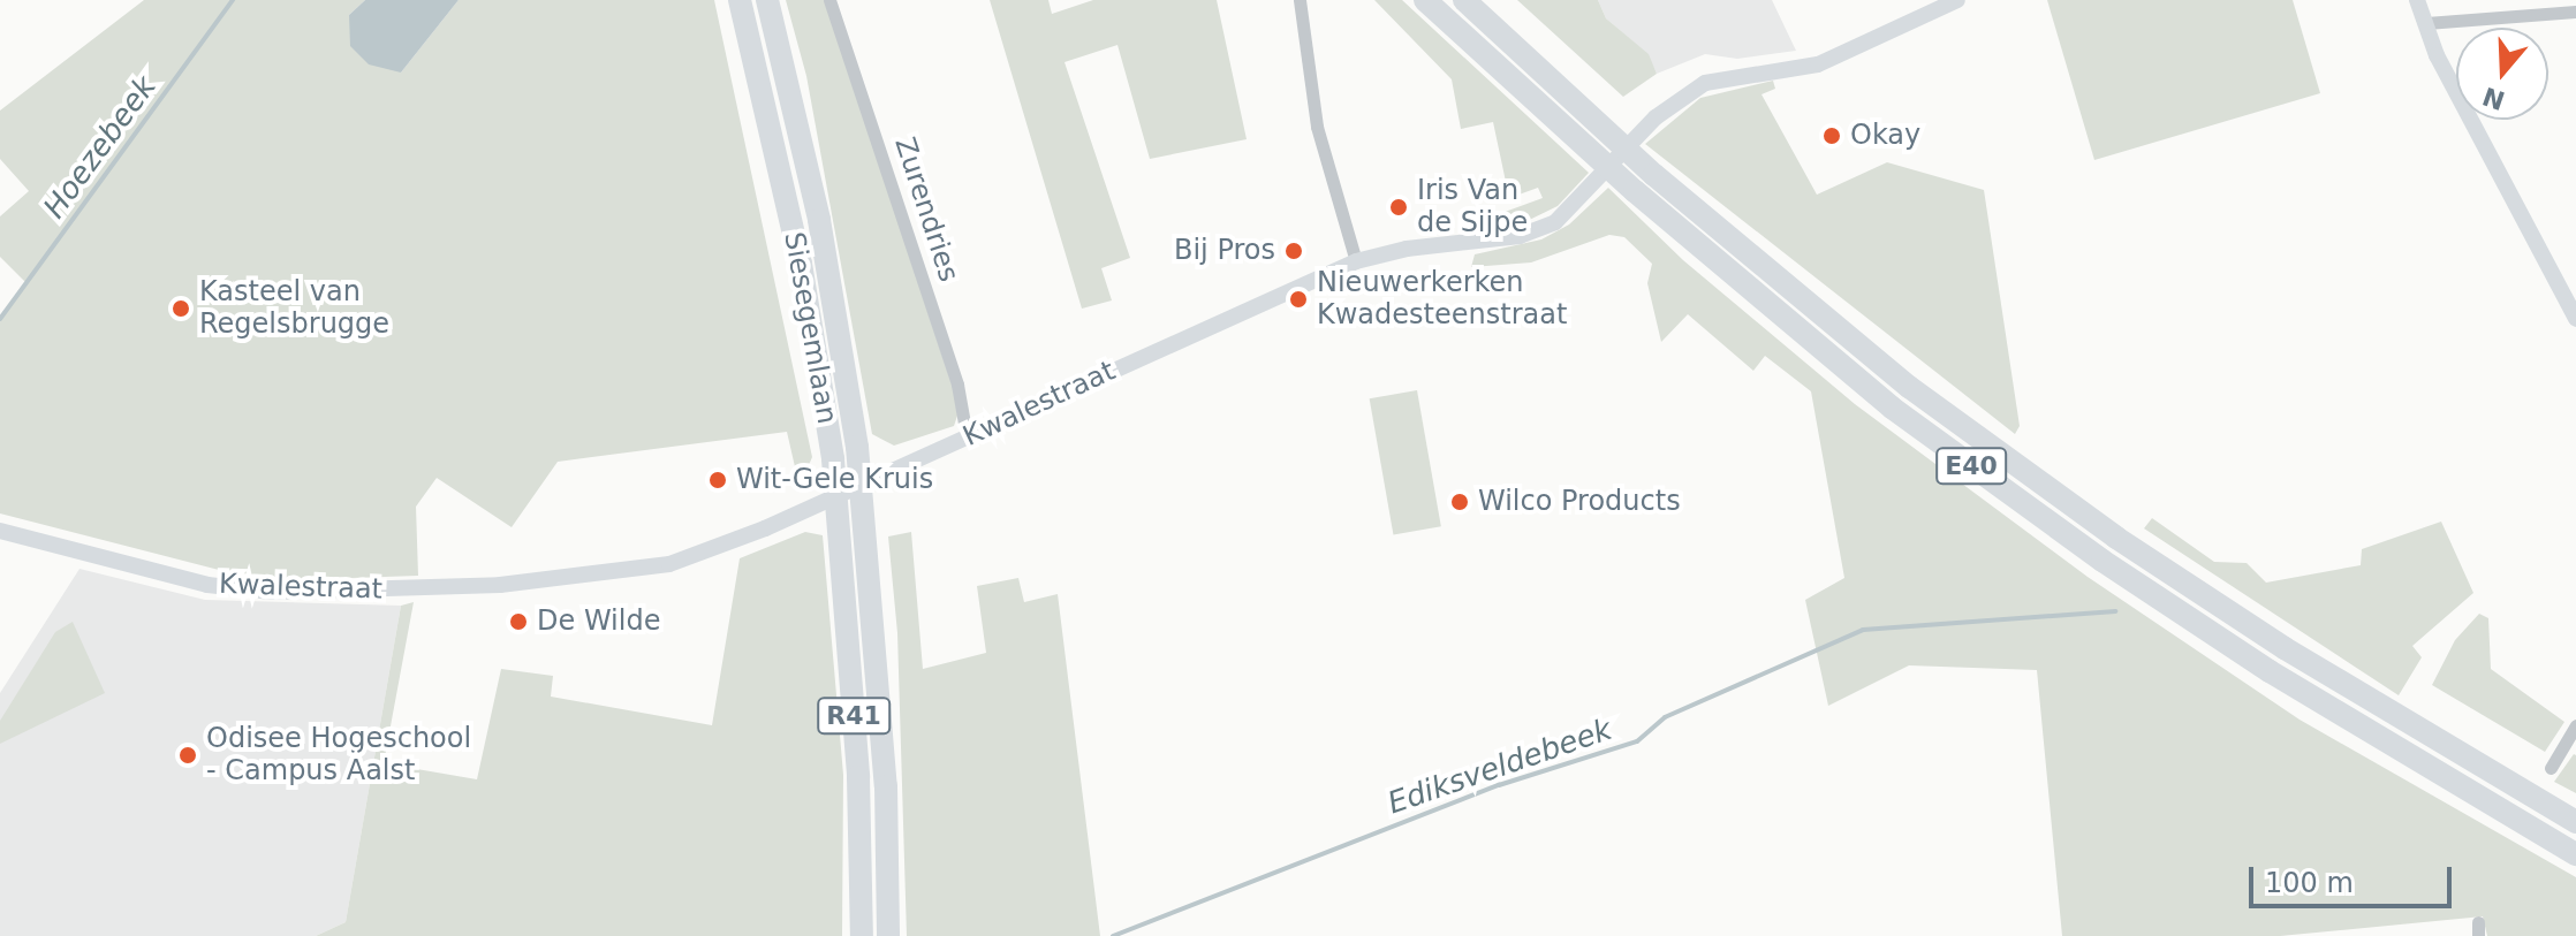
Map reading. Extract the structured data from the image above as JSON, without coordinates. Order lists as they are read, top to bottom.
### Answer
{
  "streets": {
    "highway": ["Siesegemlaan", "E40", "R41"],
    "street": ["Zurendries", "Kwalestraat"]
  },
  "crossings": [
    ["Zurendries", "Kwalestraat"],
    ["Siesegemlaan", "Kwalestraat"]
  ],
  "water": ["Hoezebeek", "Ediksveldebeek"],
  "places": [
    "Okay",
    "Iris Van de Sijpe",
    "Bij Pros",
    "Nieuwerkerken Kwadesteenstraat",
    "Kasteel van Regelsbrugge",
    "Wit-Gele Kruis",
    "Wilco Products",
    "De Wilde",
    "Odisee Hogeschool - Campus Aalst"
  ],
  "scale_bar": "100 m",
  "north": "bottom"
}
